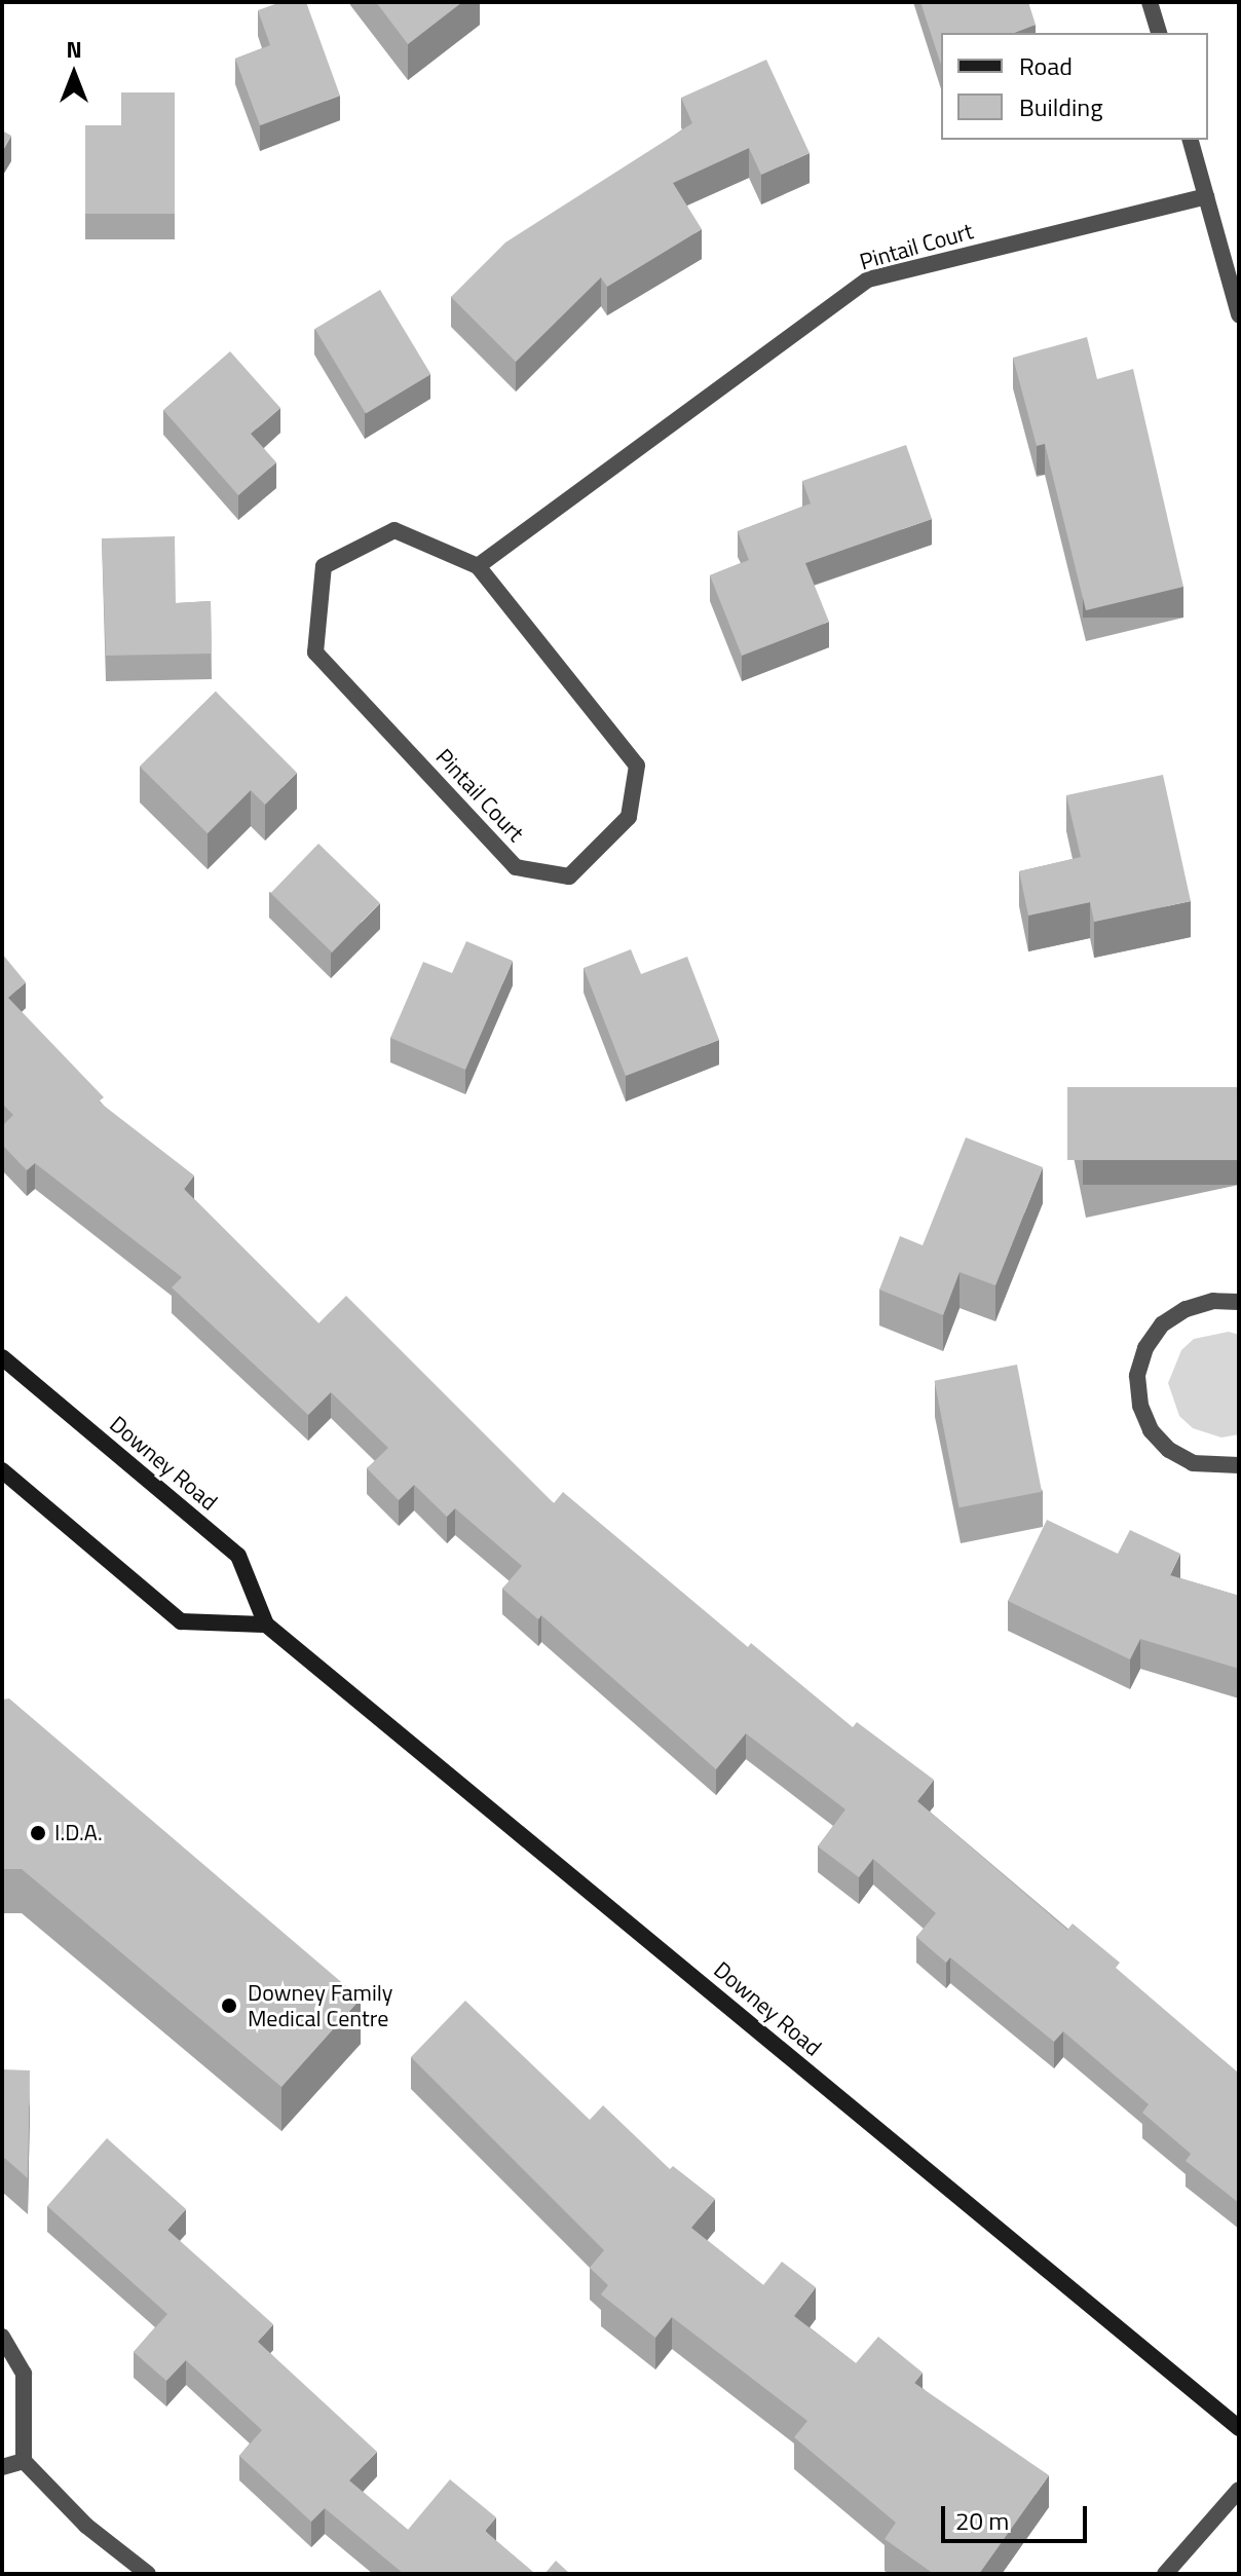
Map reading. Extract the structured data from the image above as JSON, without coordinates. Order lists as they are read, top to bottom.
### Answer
{
  "streets": {
    "main road": ["Downey Road"],
    "street": ["Pintail Court"]
  },
  "places": ["I.D.A.", "Downey Family Medical Centre"],
  "legend": ["Road", "Building"],
  "scale_bar": "20 m",
  "north": "top"
}
